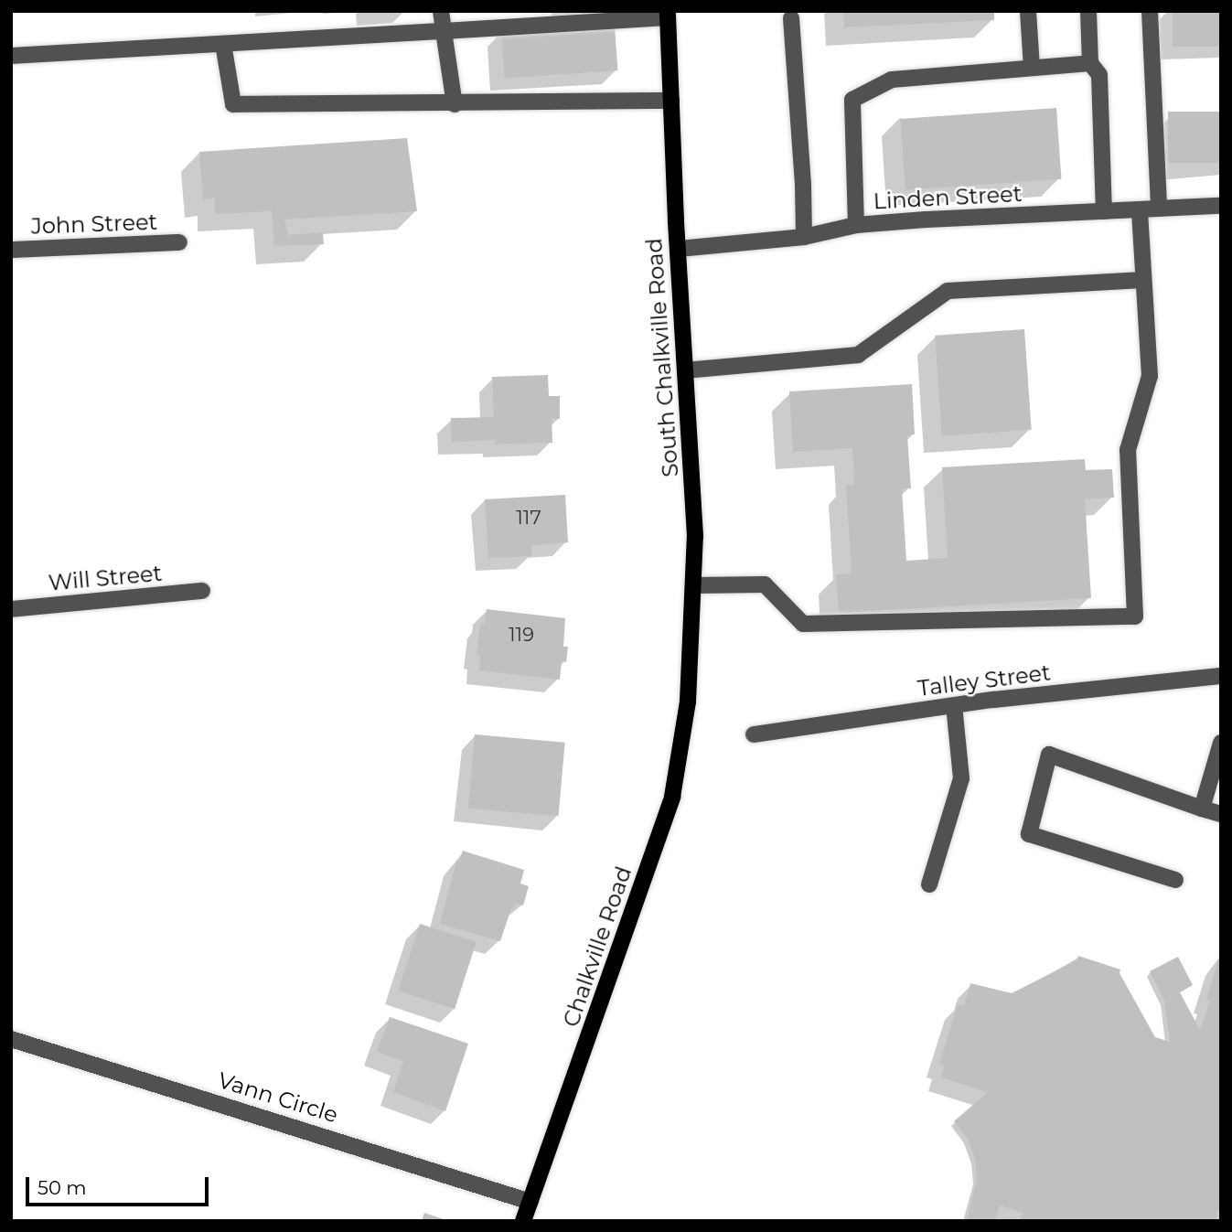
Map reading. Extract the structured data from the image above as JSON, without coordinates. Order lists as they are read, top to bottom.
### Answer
{
  "streets": {
    "main road": ["South Chalkville Road", "Chalkville Road"],
    "street": [
      "Linden Street",
      "John Street",
      "Will Street",
      "Talley Street",
      "Vann Circle"
    ]
  },
  "crossings": [
    ["Linden Street", "South Chalkville Road"],
    ["South Chalkville Road", "Chalkville Road"],
    ["Chalkville Road", "Vann Circle"]
  ],
  "house_numbers": ["117", "119"],
  "scale_bar": "50 m"
}
